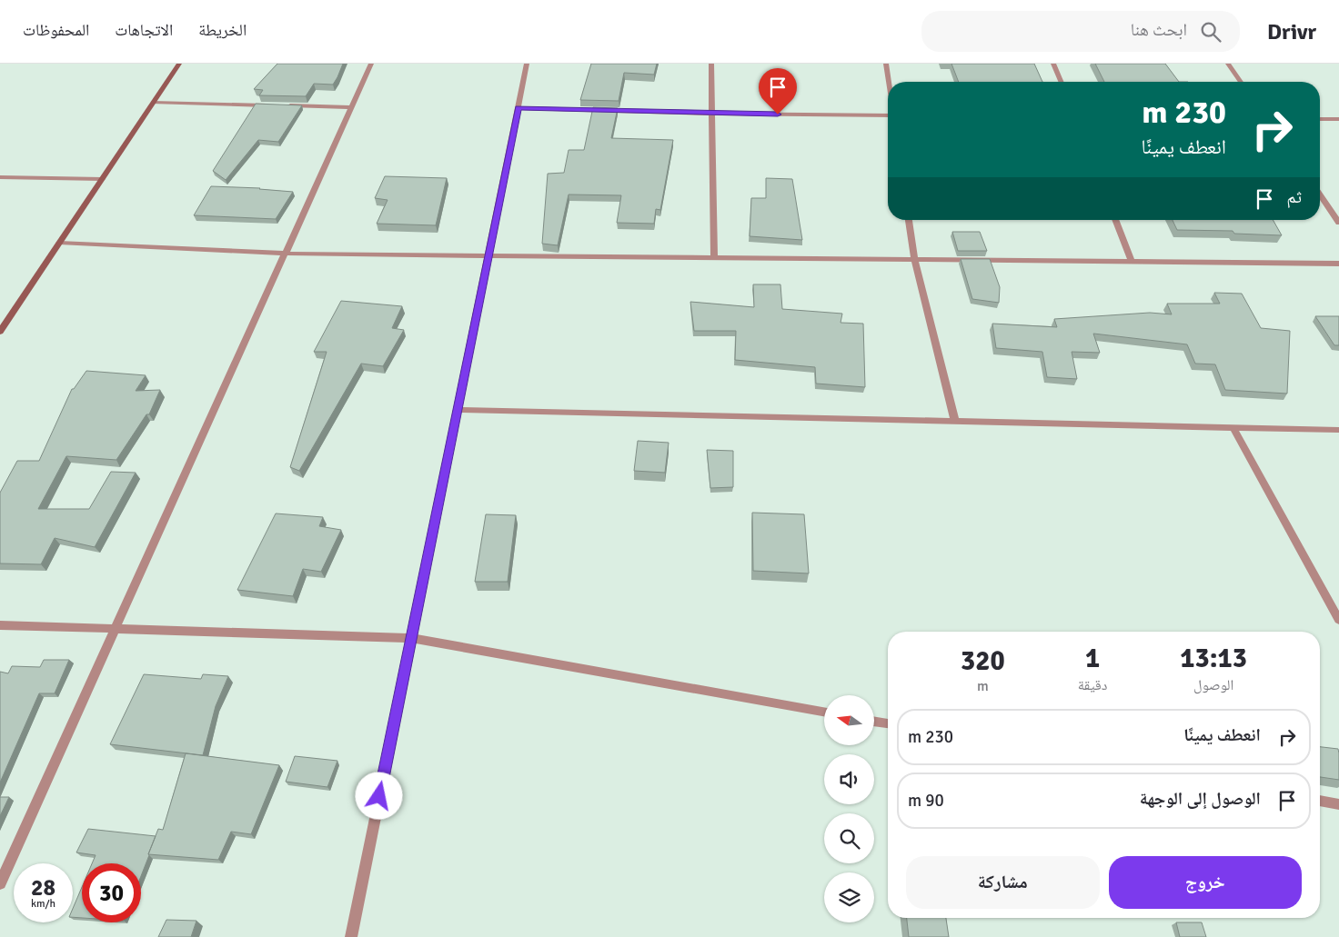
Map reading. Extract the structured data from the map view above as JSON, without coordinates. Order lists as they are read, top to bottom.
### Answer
{
  "north": "left",
  "page": {
    "header": "Drivr",
    "search": "ابحث هنا",
    "nav": ["الخريطة", "الاتجاهات", "المحفوظات"],
    "turn": ["230 m", "انعطف يمينًا"],
    "then": "ثم",
    "eta": [
      "13:13",
      "الوصول",
      "1",
      "دقيقة",
      "320",
      "m"
    ],
    "list": [
      {
        "name": "انعطف يمينًا",
        "value": "230 m"
      },
      {
        "name": "الوصول إلى الوجهة",
        "value": "90 m"
      }
    ],
    "buttons": ["خروج", "مشاركة"],
    "speed": "28 km/h",
    "limit": "30"
  }
}
